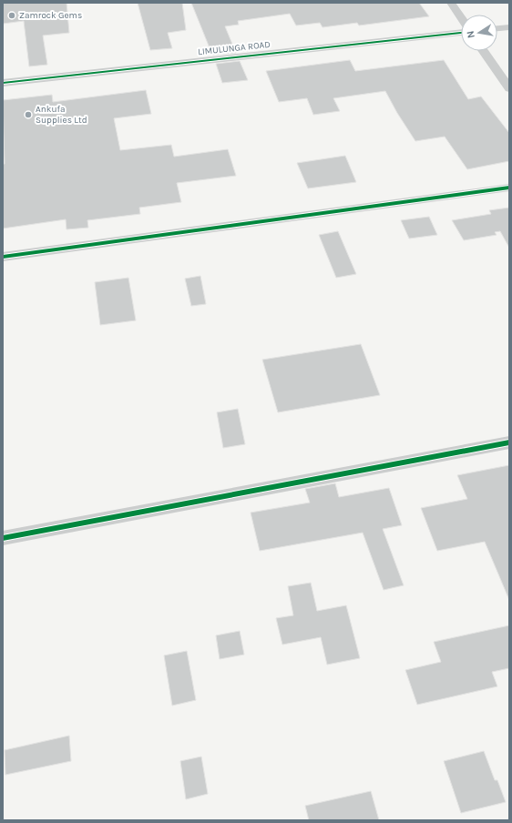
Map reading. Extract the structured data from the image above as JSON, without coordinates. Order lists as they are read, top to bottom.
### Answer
{
  "streets": {
    "street": ["LIMULUNGA ROAD"]
  },
  "places": ["Zamrock Gems", "Ankufa Supplies Ltd"],
  "north": "left"
}
